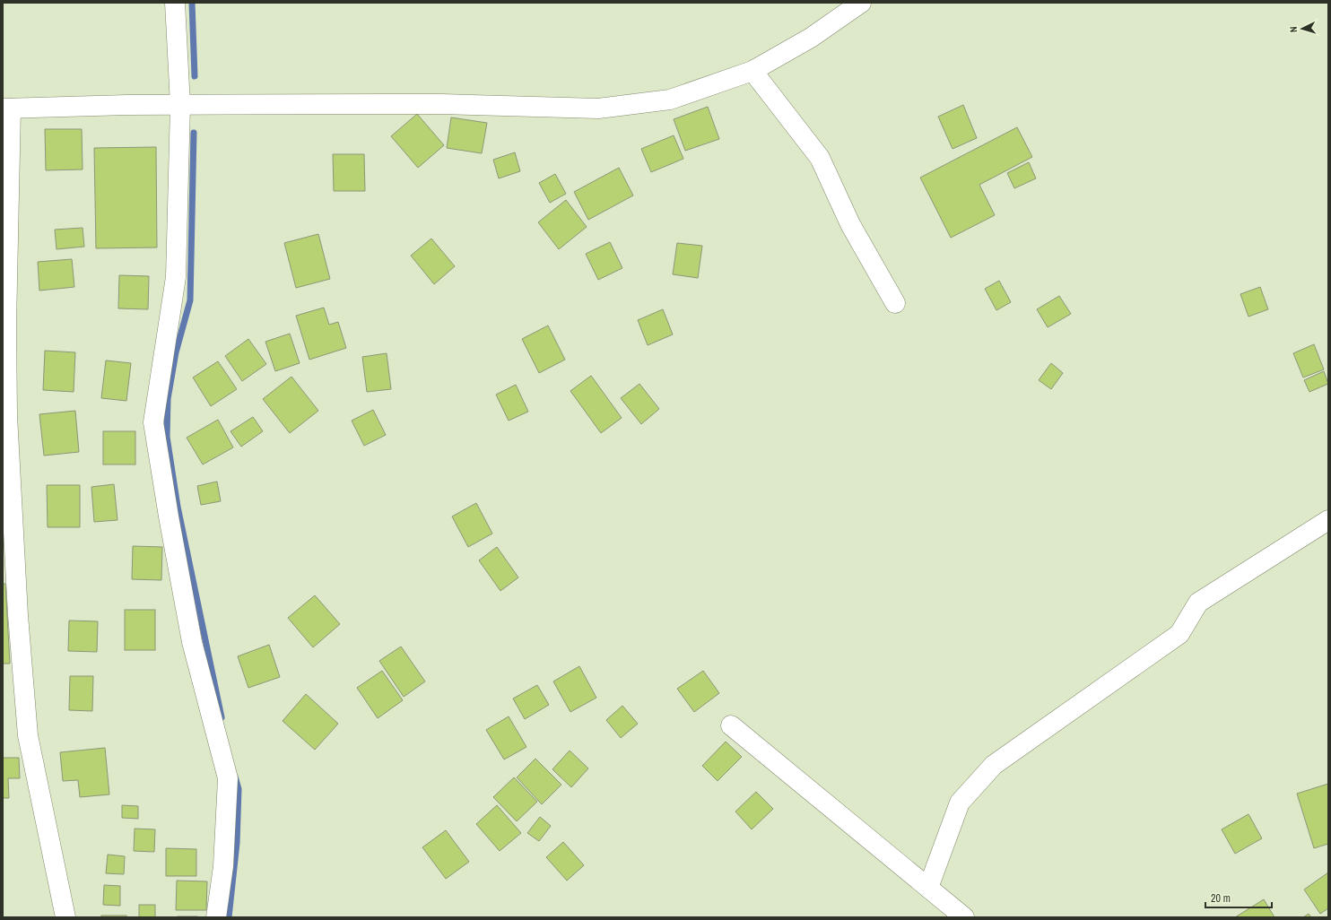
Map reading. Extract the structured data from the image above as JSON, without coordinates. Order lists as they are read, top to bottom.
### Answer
{
  "scale_bar": "20 m",
  "north": "left"
}
